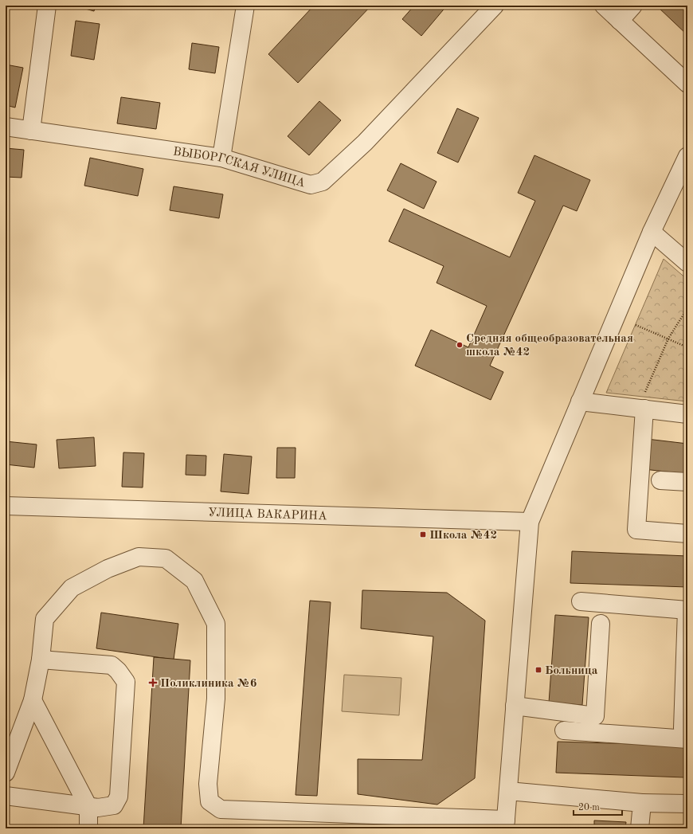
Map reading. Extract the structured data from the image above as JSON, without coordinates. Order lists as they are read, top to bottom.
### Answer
{
  "streets": {
    "street": ["ВЫБОРГСКАЯ УЛИЦА", "УЛИЦА ВАКАРИНА"]
  },
  "places": {
    "other": ["Средняя общеобразовательная школа №42"],
    "transit": ["Школа №42", "Больница"],
    "health": ["Поликлиника №6"]
  },
  "scale_bar": "20 m"
}
